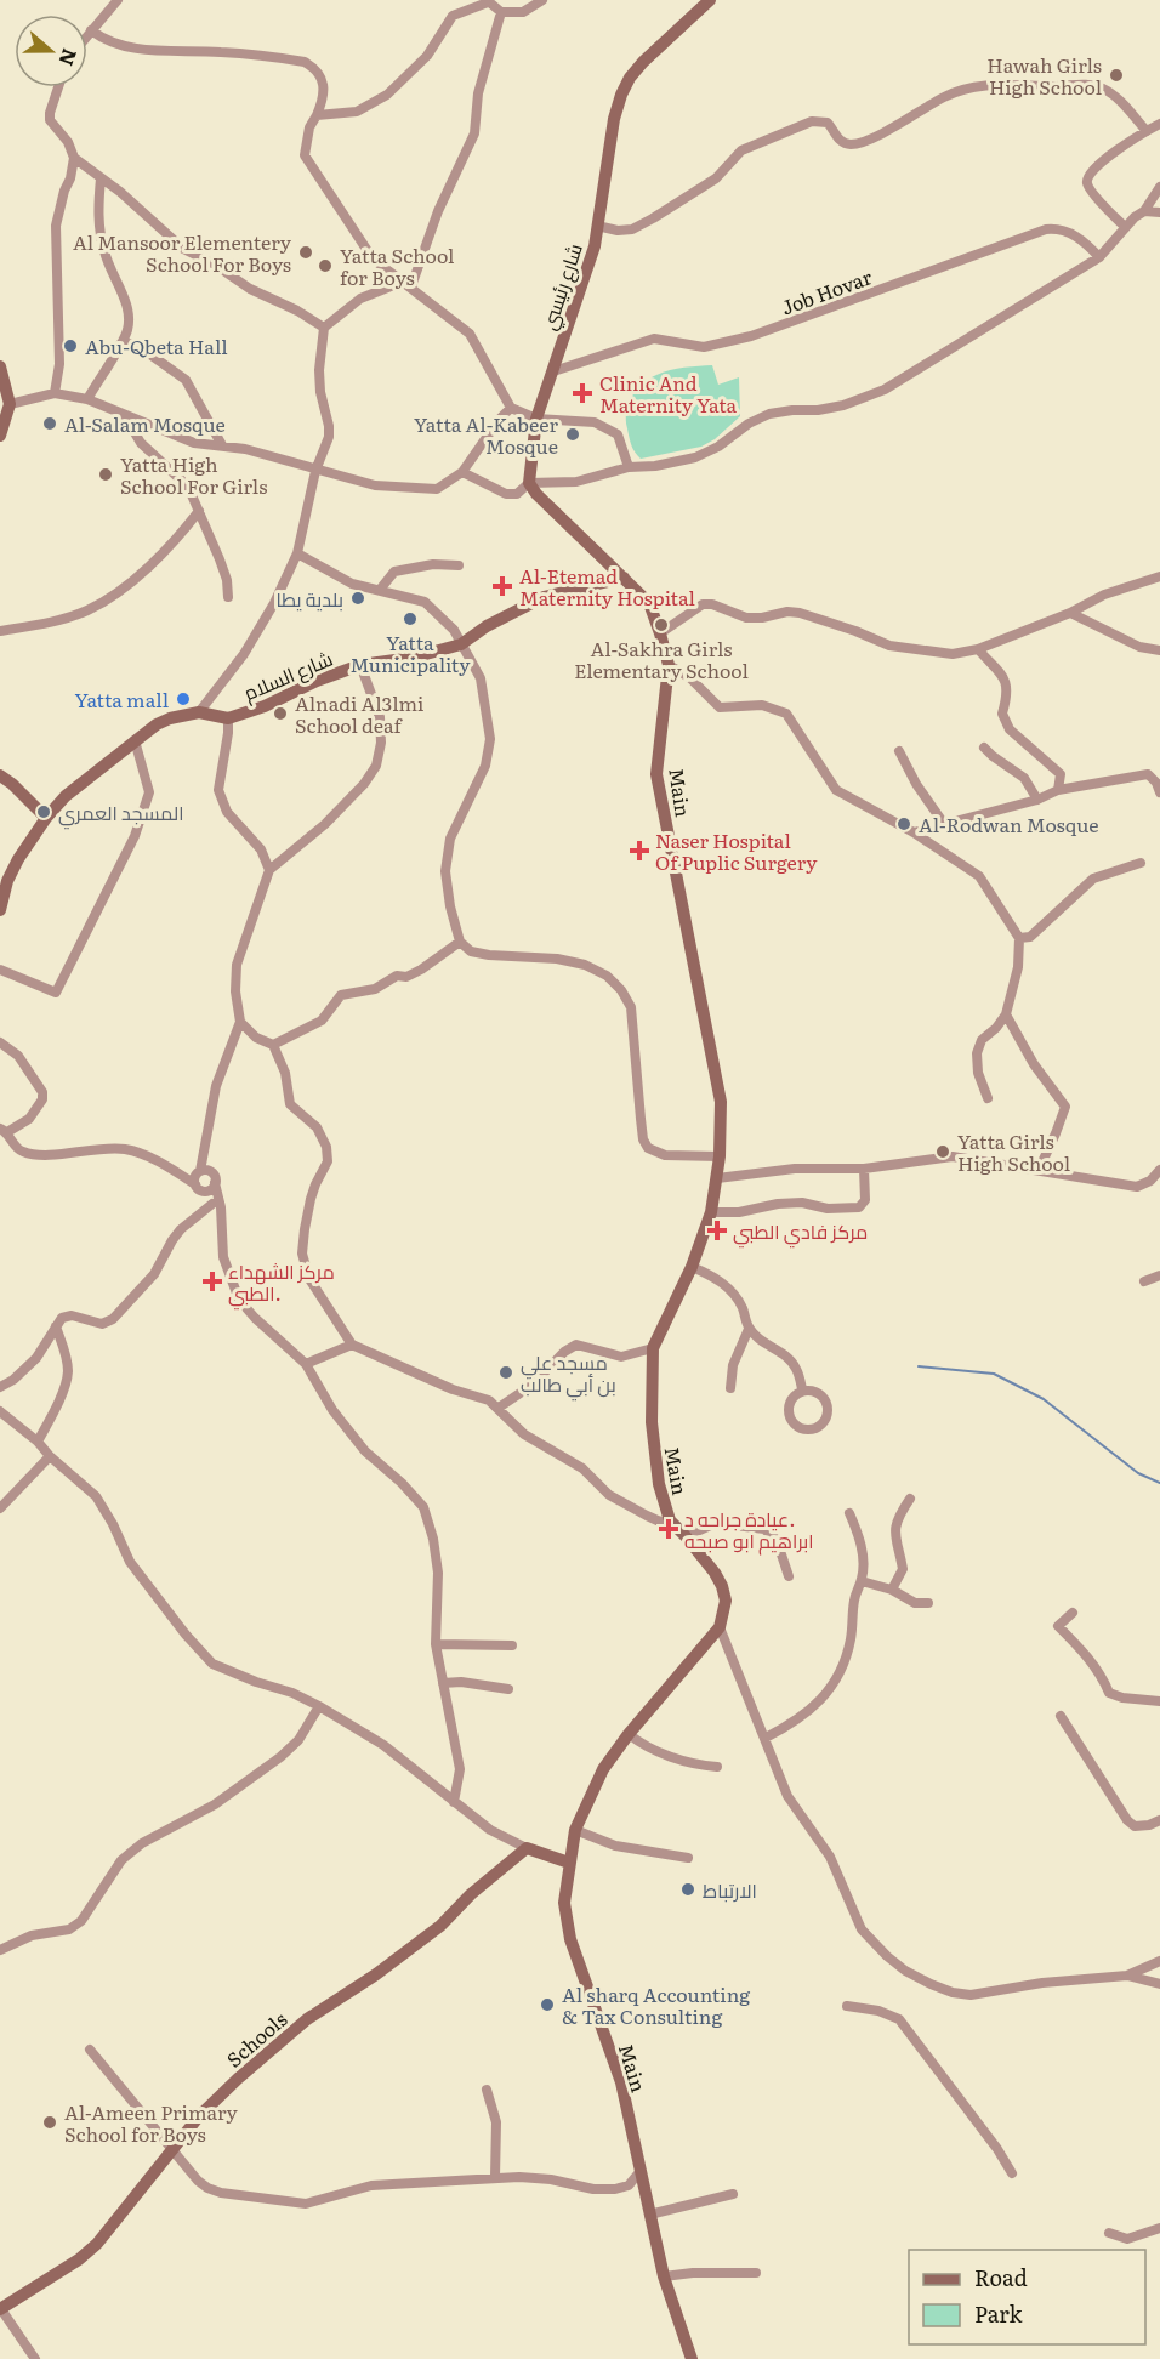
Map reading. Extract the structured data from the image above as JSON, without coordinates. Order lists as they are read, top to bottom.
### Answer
{
  "streets": {
    "main road": [
      "شارع رئيسي",
      "شارع السلام",
      "Main",
      "Schools"
    ],
    "street": ["Job Hovar"]
  },
  "crossings": [
    ["شارع رئيسي", "Job Hovar"],
    ["شارع السلام", "Main"]
  ],
  "places": {
    "other": [
      "Hawah Girls High School",
      "Al Mansoor Elementery School For Boys",
      "Yatta School for Boys",
      "Abu-Qbeta Hall",
      "Al-Salam Mosque",
      "Yatta Al-Kabeer Mosque",
      "Yatta High School For Girls",
      "بلدية يطا",
      "Yatta Municipality",
      "Al-Sakhra Girls Elementary School",
      "Yatta mall",
      "Alnadi Al3lmi School deaf",
      "المسجد العمري",
      "Al-Rodwan Mosque",
      "Yatta Girls High School",
      "مسجد علي بن أبي طالب",
      "الارتباط",
      "Al sharq Accounting & Tax Consulting",
      "Al-Ameen Primary School for Boys"
    ],
    "health": [
      "Clinic And Maternity Yata",
      "Al-Etemad Maternity Hospital",
      "Naser Hospital Of Puplic Surgery",
      "مركز فادي الطبي",
      "مركز الشهداء الطبي.",
      "عيادة جراحه د. ابراهيم ابو صبحه"
    ]
  },
  "legend": ["Road", "Park"],
  "north": "right"
}
